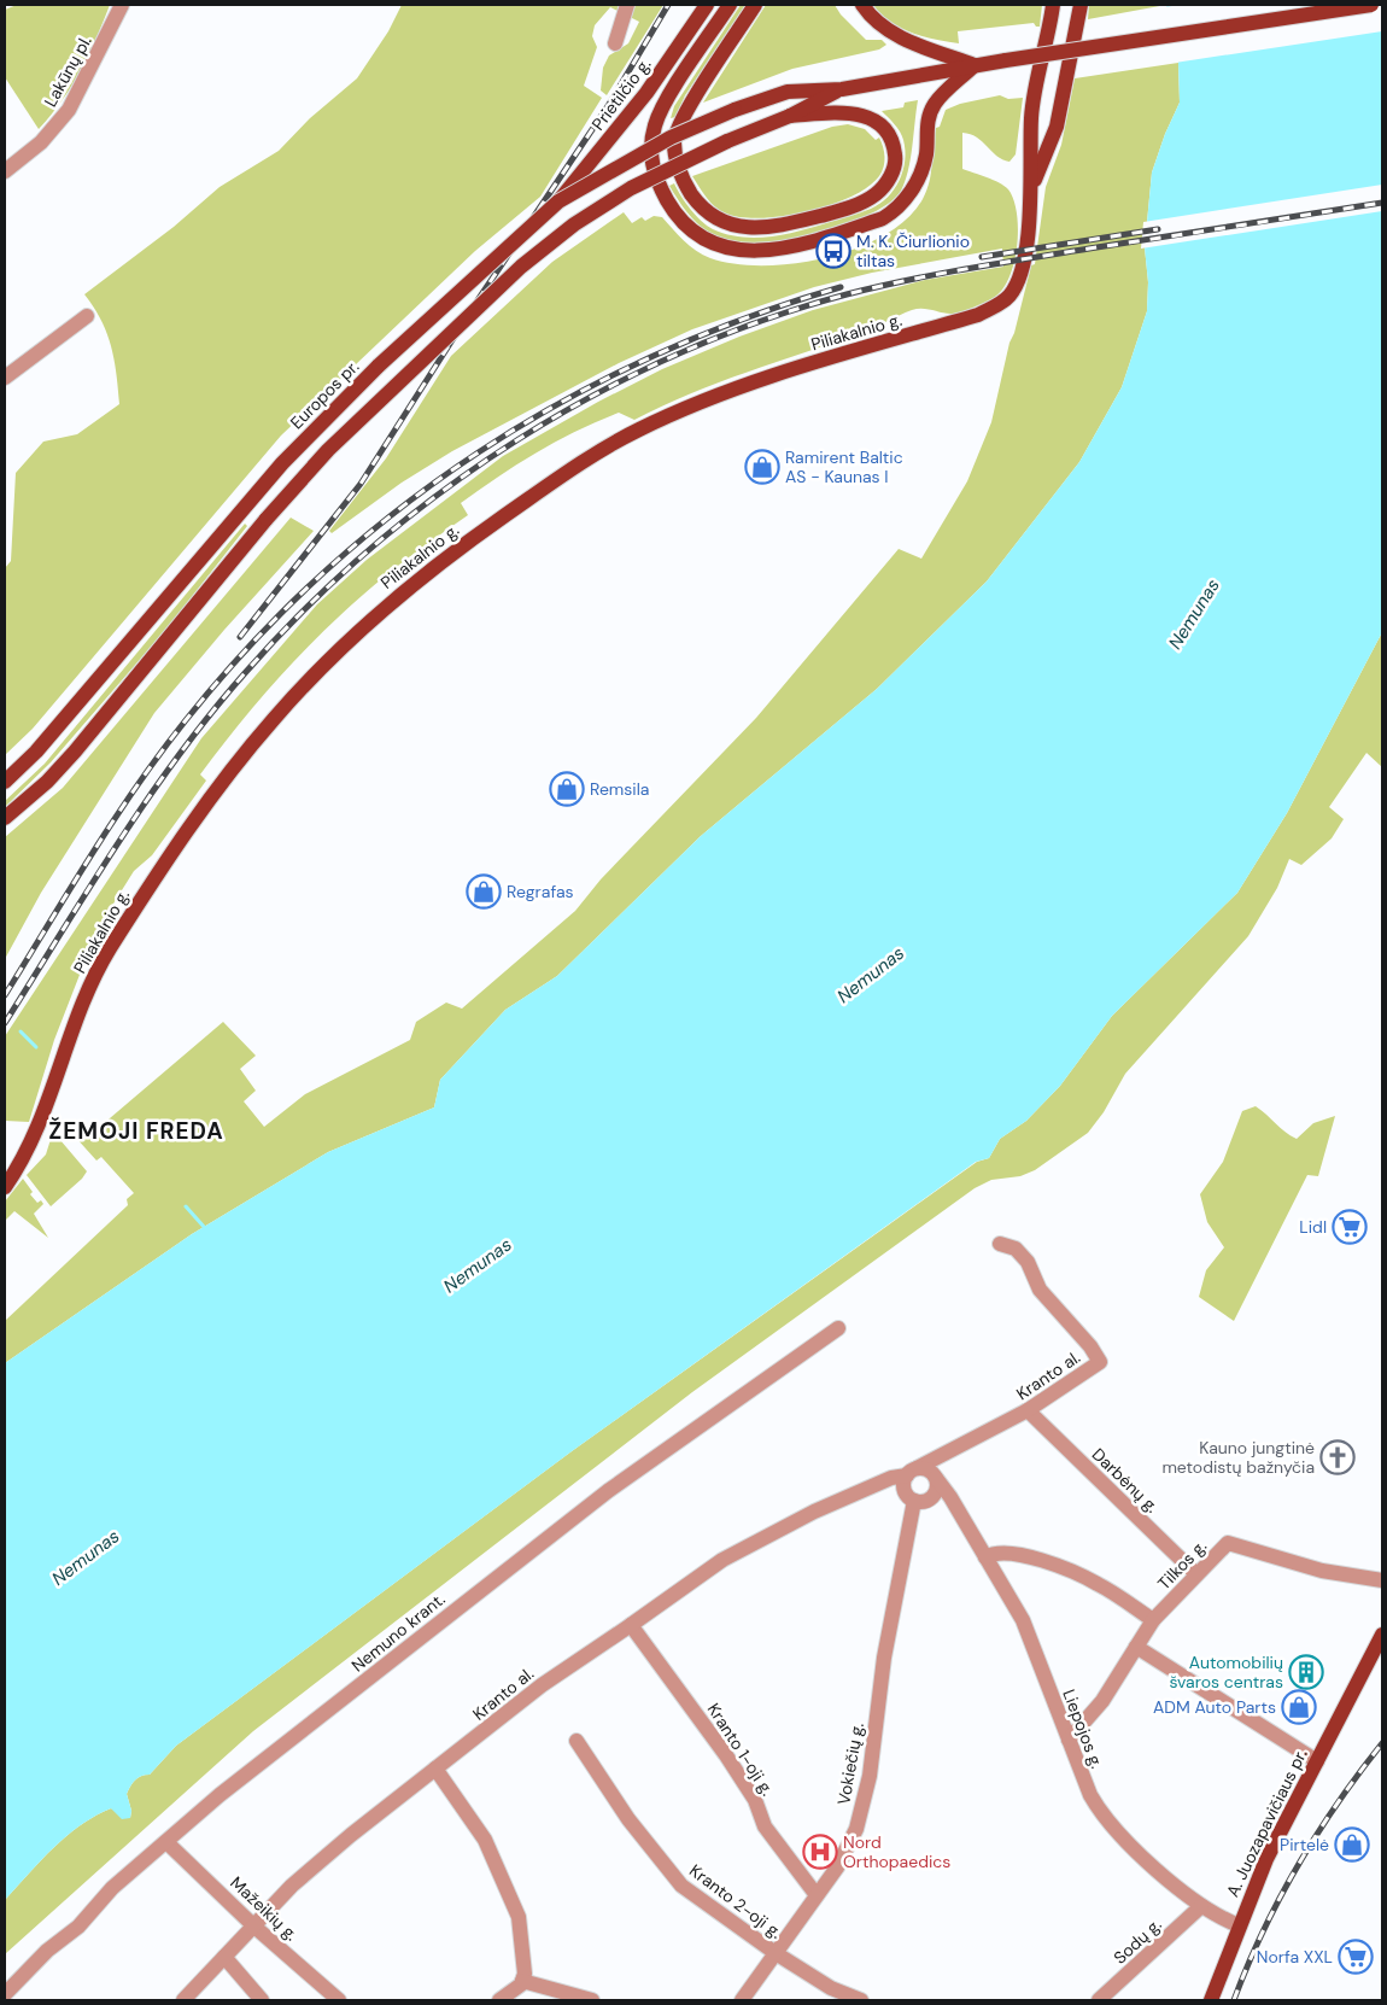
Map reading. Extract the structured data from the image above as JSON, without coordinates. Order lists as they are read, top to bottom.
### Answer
{
  "streets": {
    "main road": [
      "Prietilčio g.",
      "Piliakalnio g.",
      "Europos pr.",
      "A. Juozapavičiaus pr."
    ],
    "street": [
      "Lakūnų pl.",
      "Kranto al.",
      "Darbėnų g.",
      "Tilkos g.",
      "Nemuno krant.",
      "Liepojos g.",
      "Kranto 1-oji g.",
      "Vokiečių g.",
      "Kranto 2-oji g.",
      "Mažeikių g.",
      "Sodų g."
    ]
  },
  "crossings": [
    ["Prietilčio g.", "Europos pr."],
    ["Kranto al.", "Darbėnų g."],
    ["Kranto al.", "Kranto 1-oji g."],
    ["Kranto al.", "Mažeikių g."],
    ["Darbėnų g.", "Tilkos g."],
    ["Tilkos g.", "Liepojos g."],
    ["Nemuno krant.", "Mažeikių g."],
    ["Liepojos g.", "A. Juozapavičiaus pr."],
    ["Liepojos g.", "Sodų g."],
    ["Kranto 1-oji g.", "Vokiečių g."],
    ["Vokiečių g.", "Kranto 2-oji g."]
  ],
  "districts": ["ŽEMOJI FREDA"],
  "water": ["Nemunas"],
  "places": {
    "bus stop": ["M. K. Čiurlionio tiltas"],
    "shop": [
      "Ramirent Baltic AS - Kaunas I",
      "Remsila",
      "Regrafas",
      "ADM Auto Parts",
      "Pirtelė"
    ],
    "supermarket": ["Lidl", "Norfa XXL"],
    "church": ["Kauno jungtinė metodistų bažnyčia"],
    "building": ["Automobilių švaros centras"],
    "hospital": ["Nord Orthopaedics"]
  }
}
